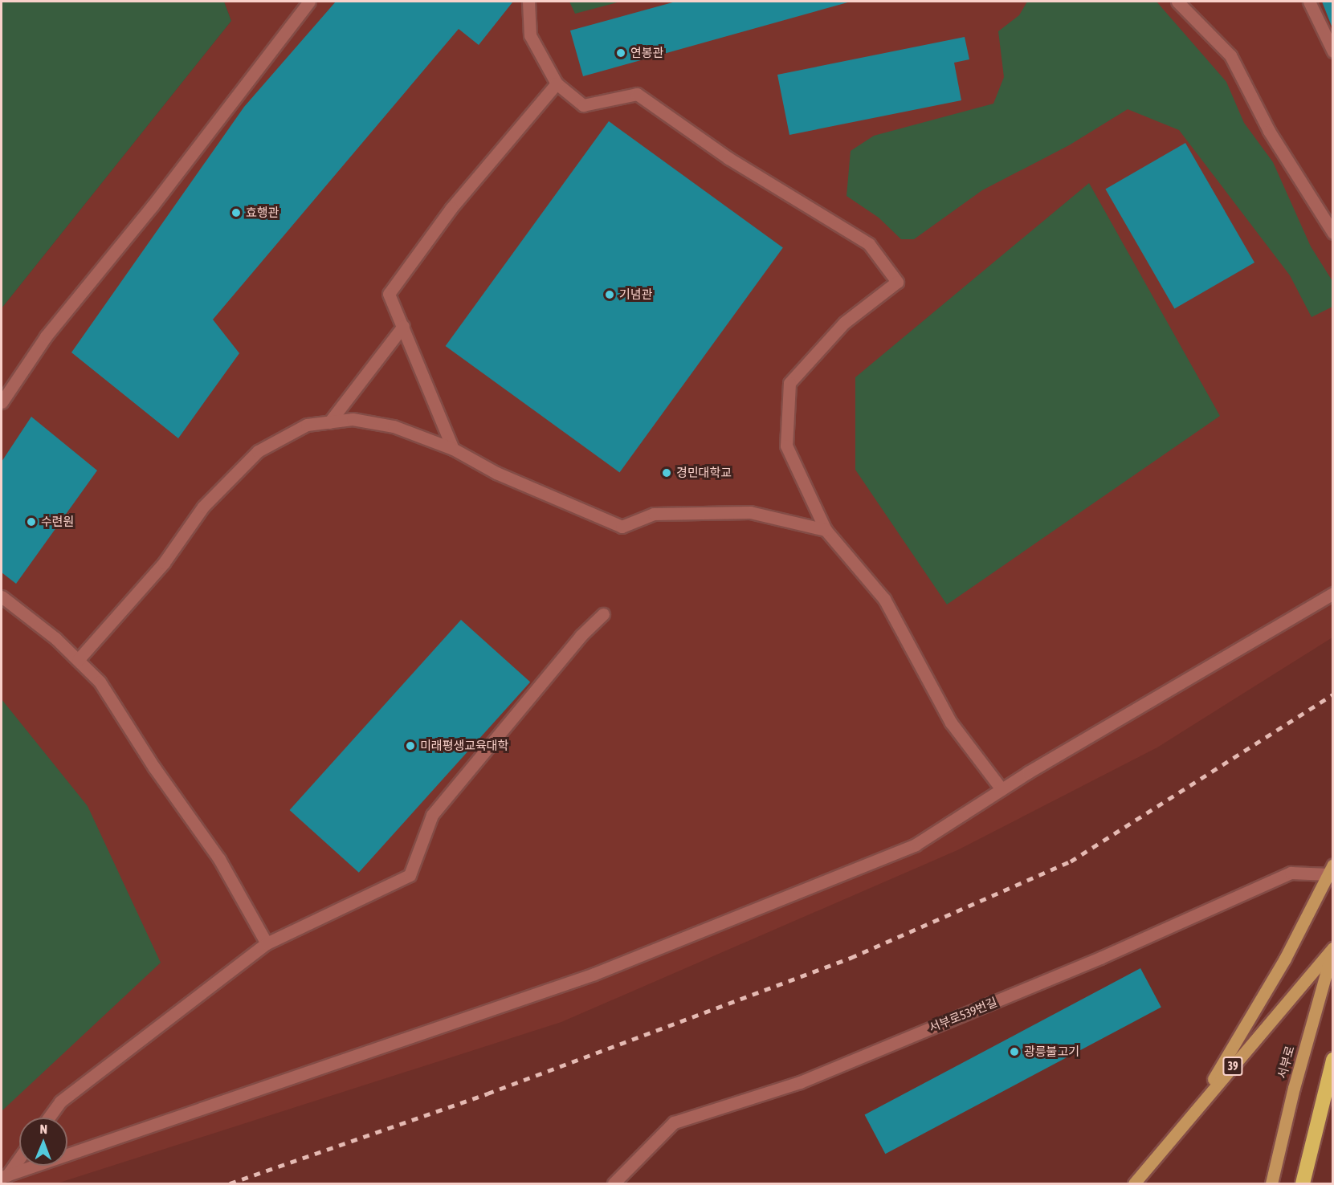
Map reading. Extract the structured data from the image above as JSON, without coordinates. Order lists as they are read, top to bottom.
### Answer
{
  "streets": {
    "main road": ["서부로", "39"],
    "street": ["서부로539번길"]
  },
  "crossings": [
    ["서부로", "39"]
  ],
  "places": [
    "연봉관",
    "효행관",
    "기념관",
    "경민대학교",
    "수련원",
    "미래평생교육대학",
    "광릉불고기"
  ],
  "north": "top"
}
